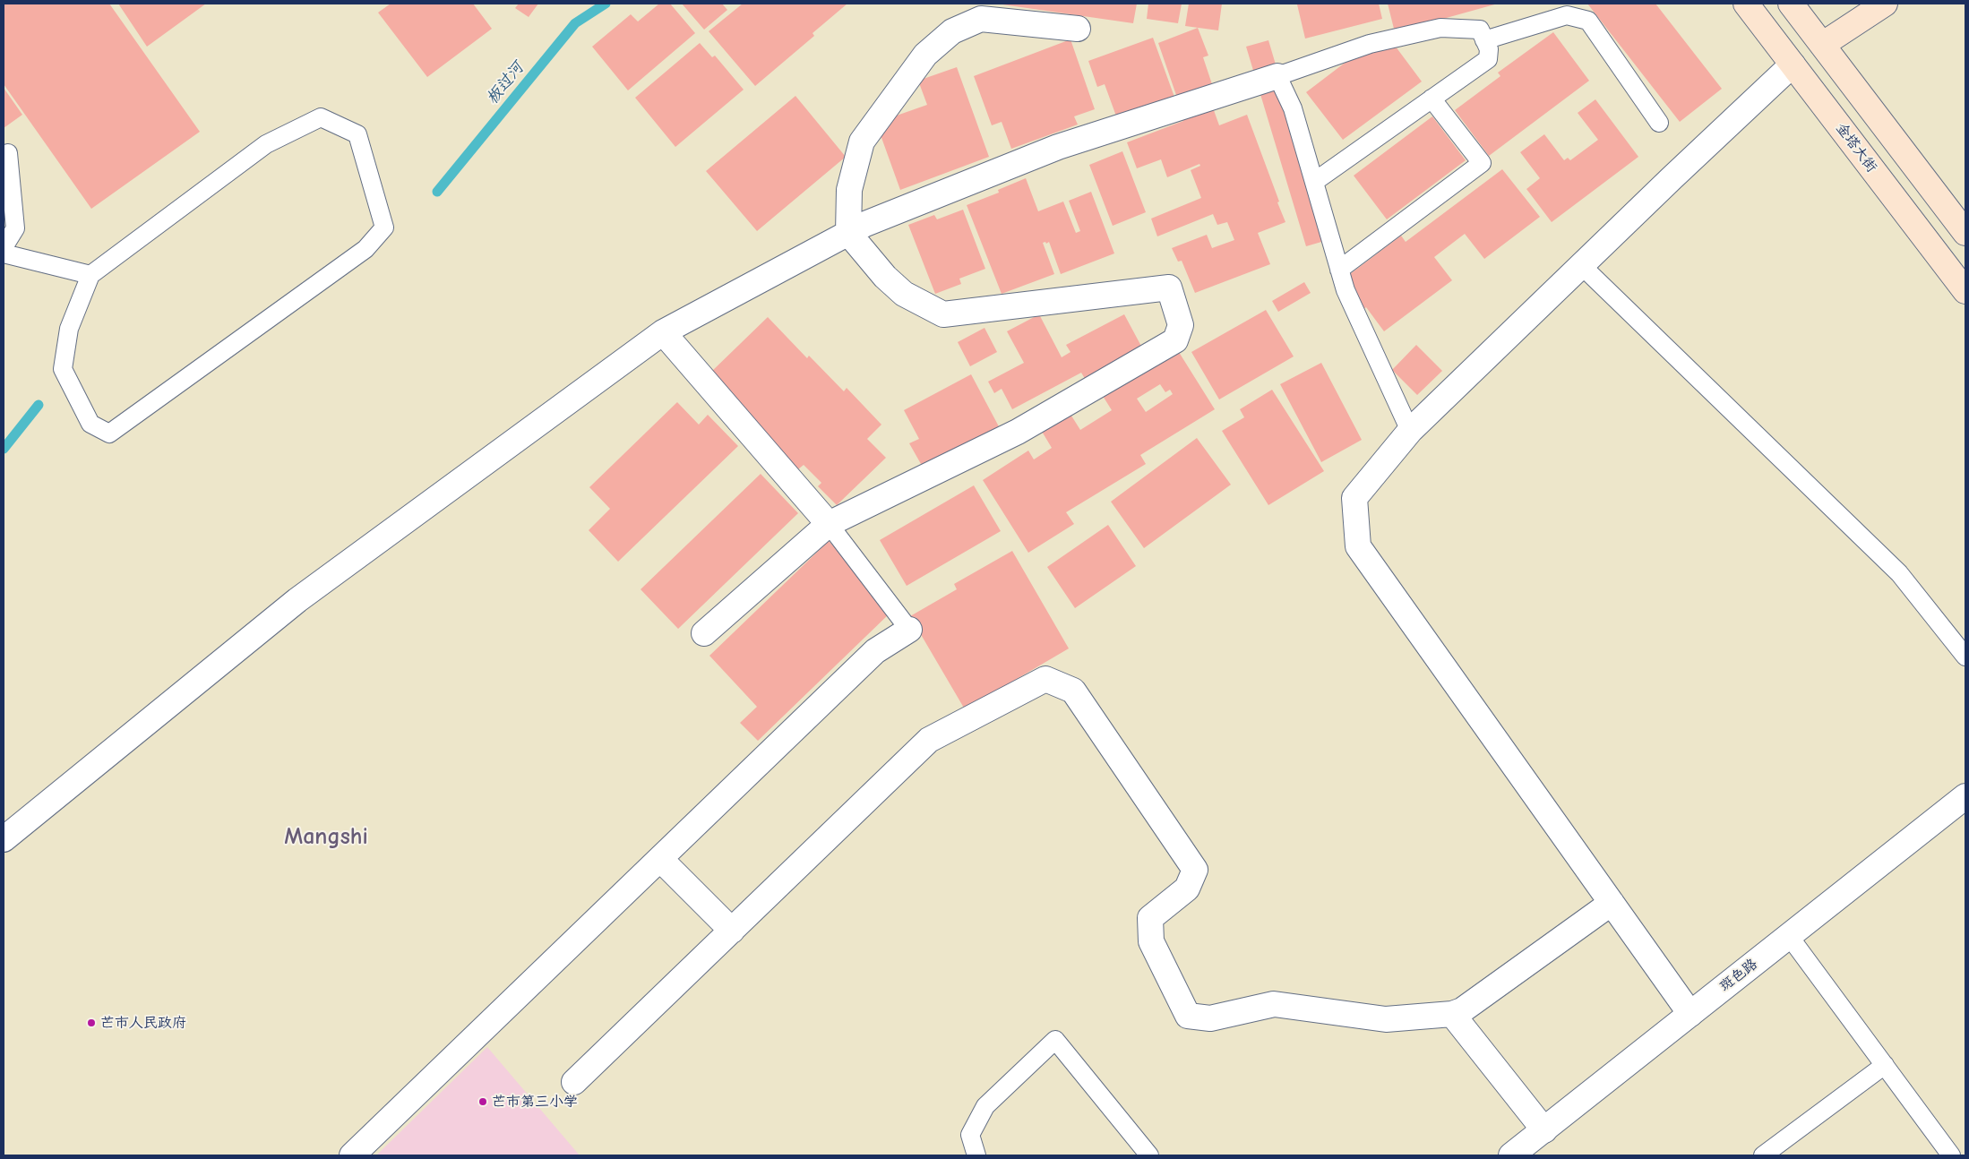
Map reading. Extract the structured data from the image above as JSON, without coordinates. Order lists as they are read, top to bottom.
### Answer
{
  "streets": {
    "main road": ["金塔大街"],
    "street": ["斑色路"]
  },
  "districts": ["Mangshi"],
  "water": ["板过河"],
  "places": ["芒市人民政府", "芒市第三小学"]
}
